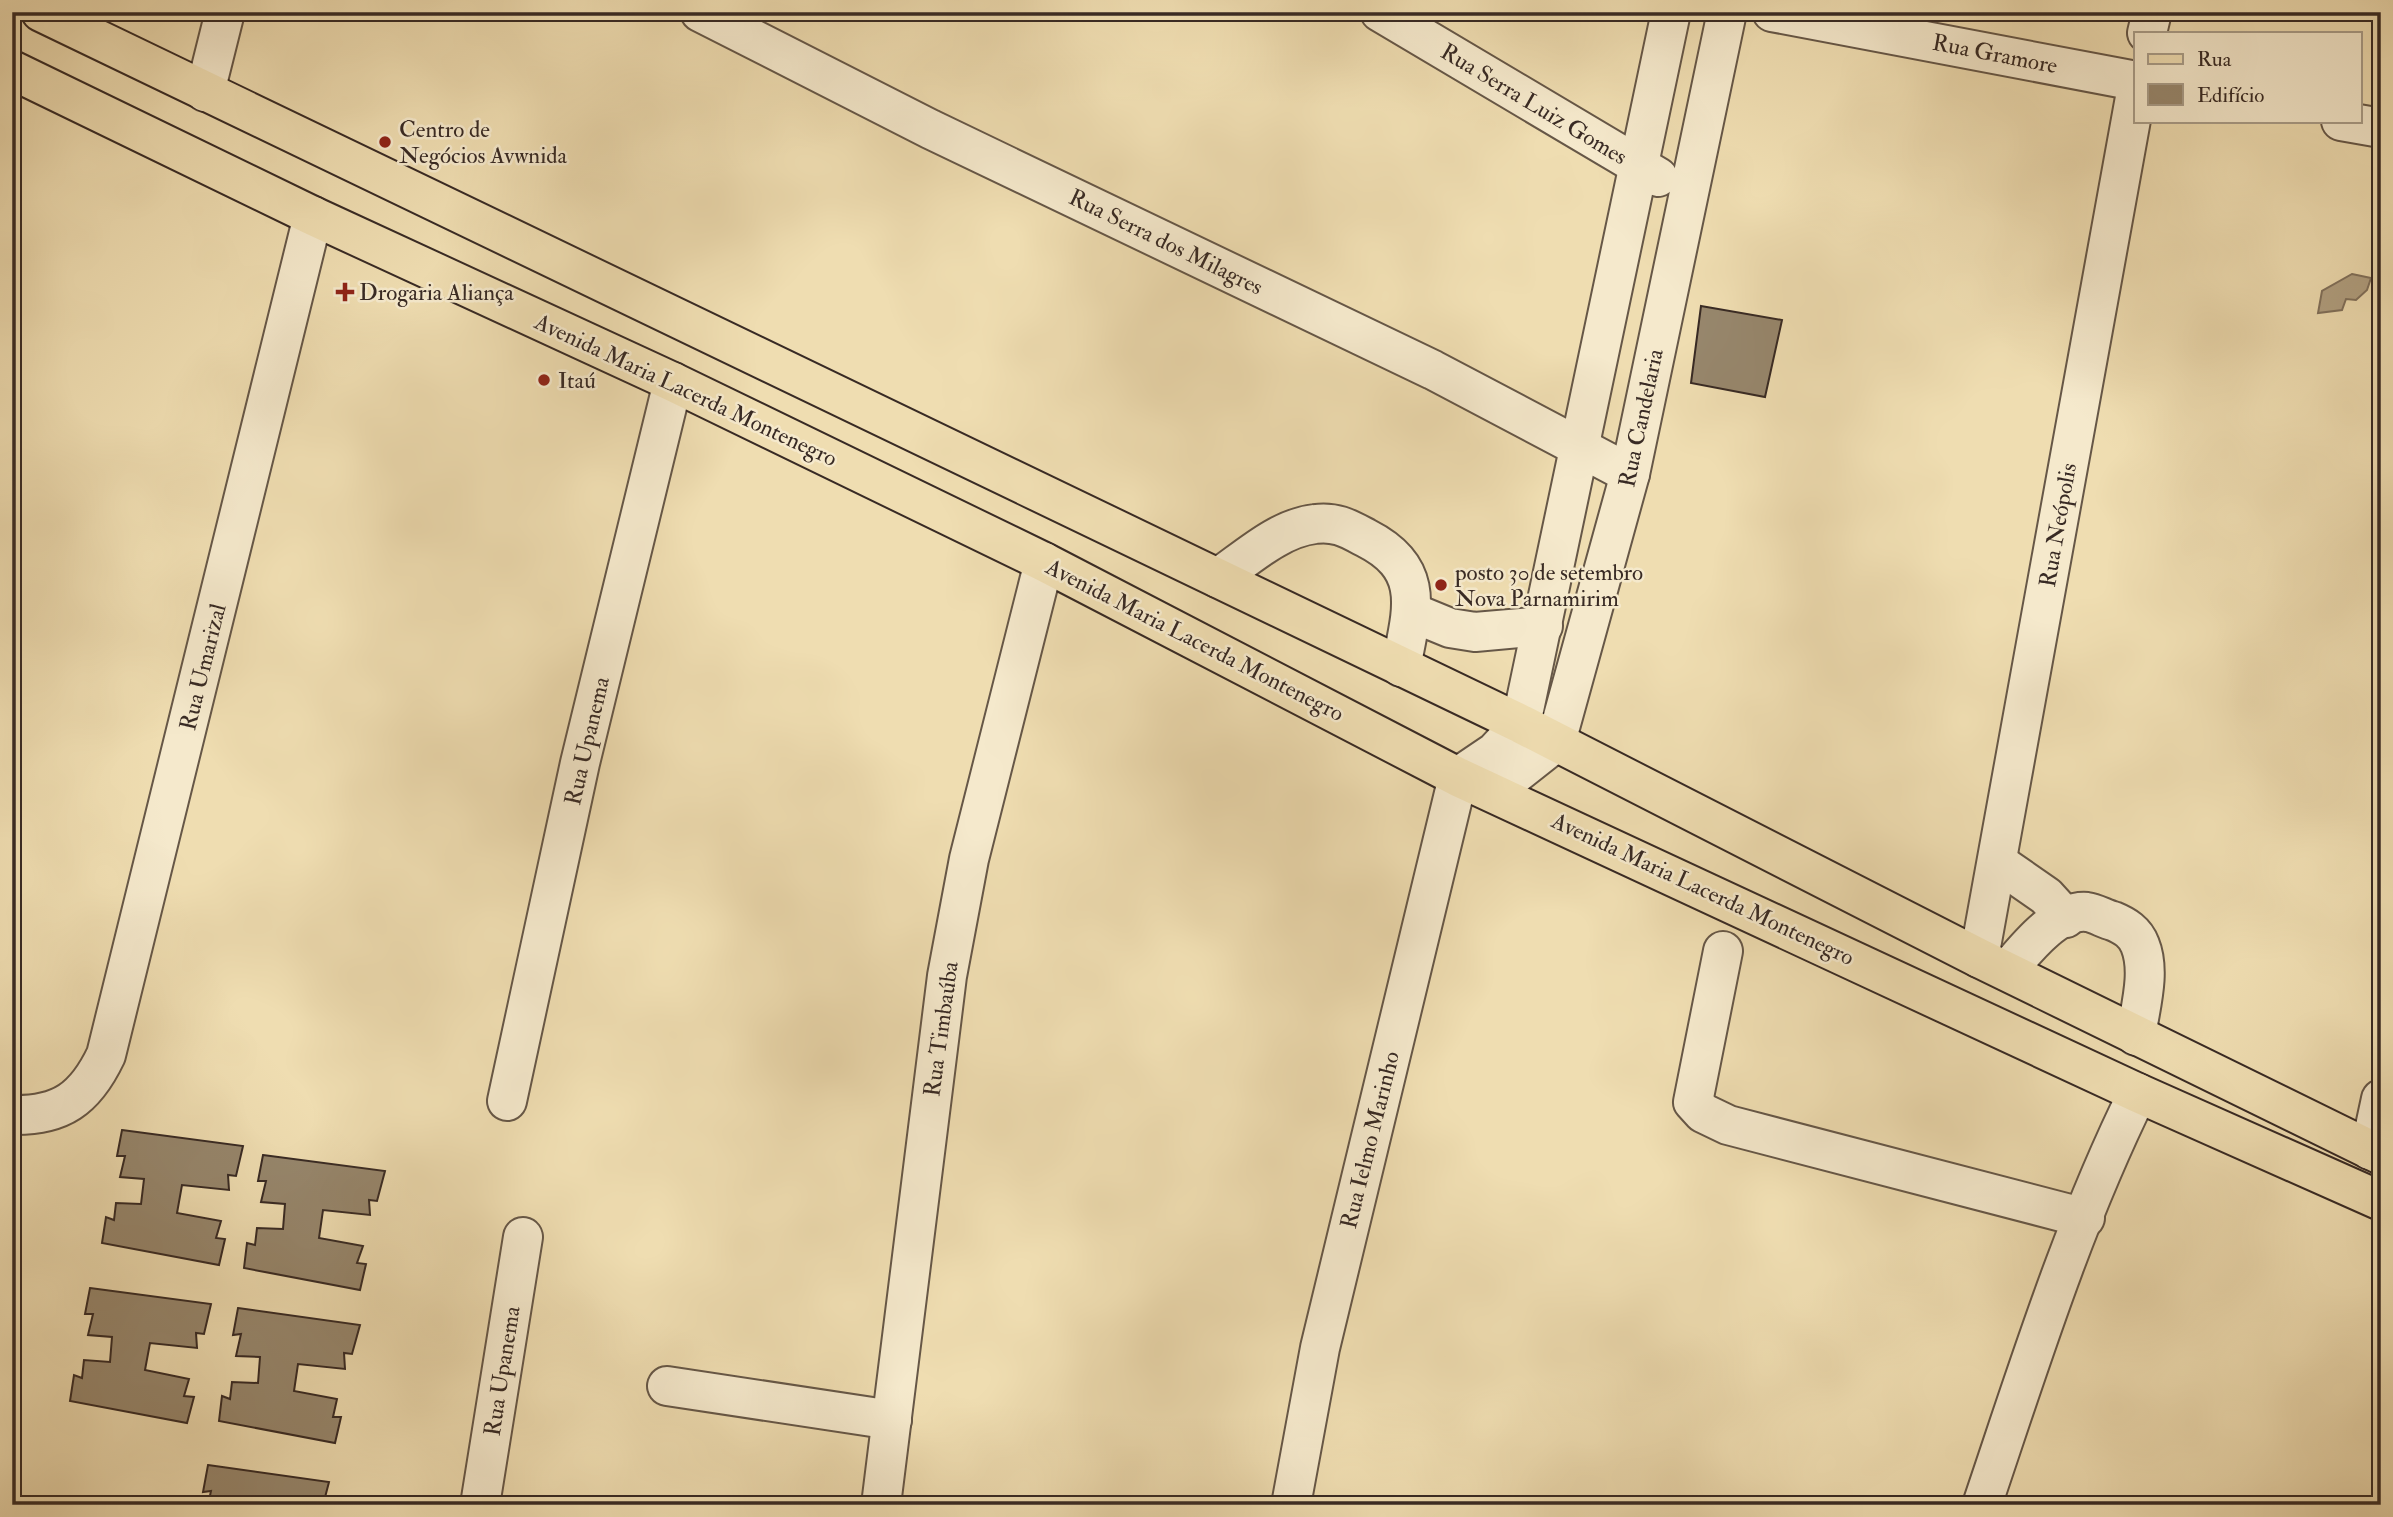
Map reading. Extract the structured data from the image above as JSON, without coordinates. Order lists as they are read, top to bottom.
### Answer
{
  "streets": {
    "main road": ["Avenida Maria Lacerda Montenegro"],
    "street": [
      "Rua Gramore",
      "Rua Serra Luiz Gomes",
      "Rua Serra dos Milagres",
      "Rua Candelaria",
      "Rua Neópolis",
      "Rua Umarizal",
      "Rua Upanema",
      "Rua Timbaúba",
      "Rua Ielmo Marinho"
    ]
  },
  "crossings": [
    ["Rua Serra Luiz Gomes", "Rua Candelaria"],
    ["Rua Serra dos Milagres", "Rua Candelaria"],
    ["Avenida Maria Lacerda Montenegro", "Rua Umarizal"],
    ["Avenida Maria Lacerda Montenegro", "Rua Upanema"],
    ["Avenida Maria Lacerda Montenegro", "Rua Timbaúba"],
    ["Avenida Maria Lacerda Montenegro", "Rua Ielmo Marinho"]
  ],
  "places": {
    "other": ["Centro de Negócios Avwnida", "Itaú", "posto 30 de setembro Nova Parnamirim"],
    "health": ["Drogaria Aliança"]
  },
  "legend": ["Rua", "Edifício"]
}
